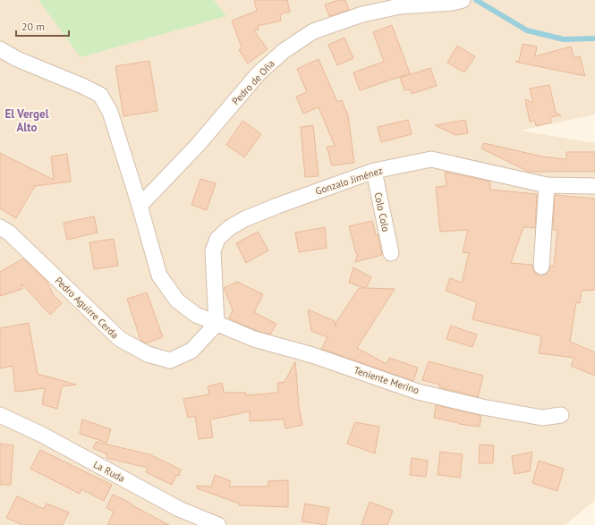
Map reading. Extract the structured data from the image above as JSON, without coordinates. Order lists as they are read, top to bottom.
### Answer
{
  "streets": {
    "street": [
      "Pedro de Oña",
      "Gonzalo Jiménez",
      "Colo Colo",
      "Pedro Aguirre Cerda",
      "Teniente Merino",
      "La Ruda"
    ]
  },
  "crossings": [
    ["Gonzalo Jiménez", "Colo Colo"],
    ["Gonzalo Jiménez", "Pedro Aguirre Cerda"],
    ["Gonzalo Jiménez", "Teniente Merino"],
    ["Pedro Aguirre Cerda", "Teniente Merino"]
  ],
  "districts": ["El Vergel Alto"],
  "scale_bar": "20 m"
}
